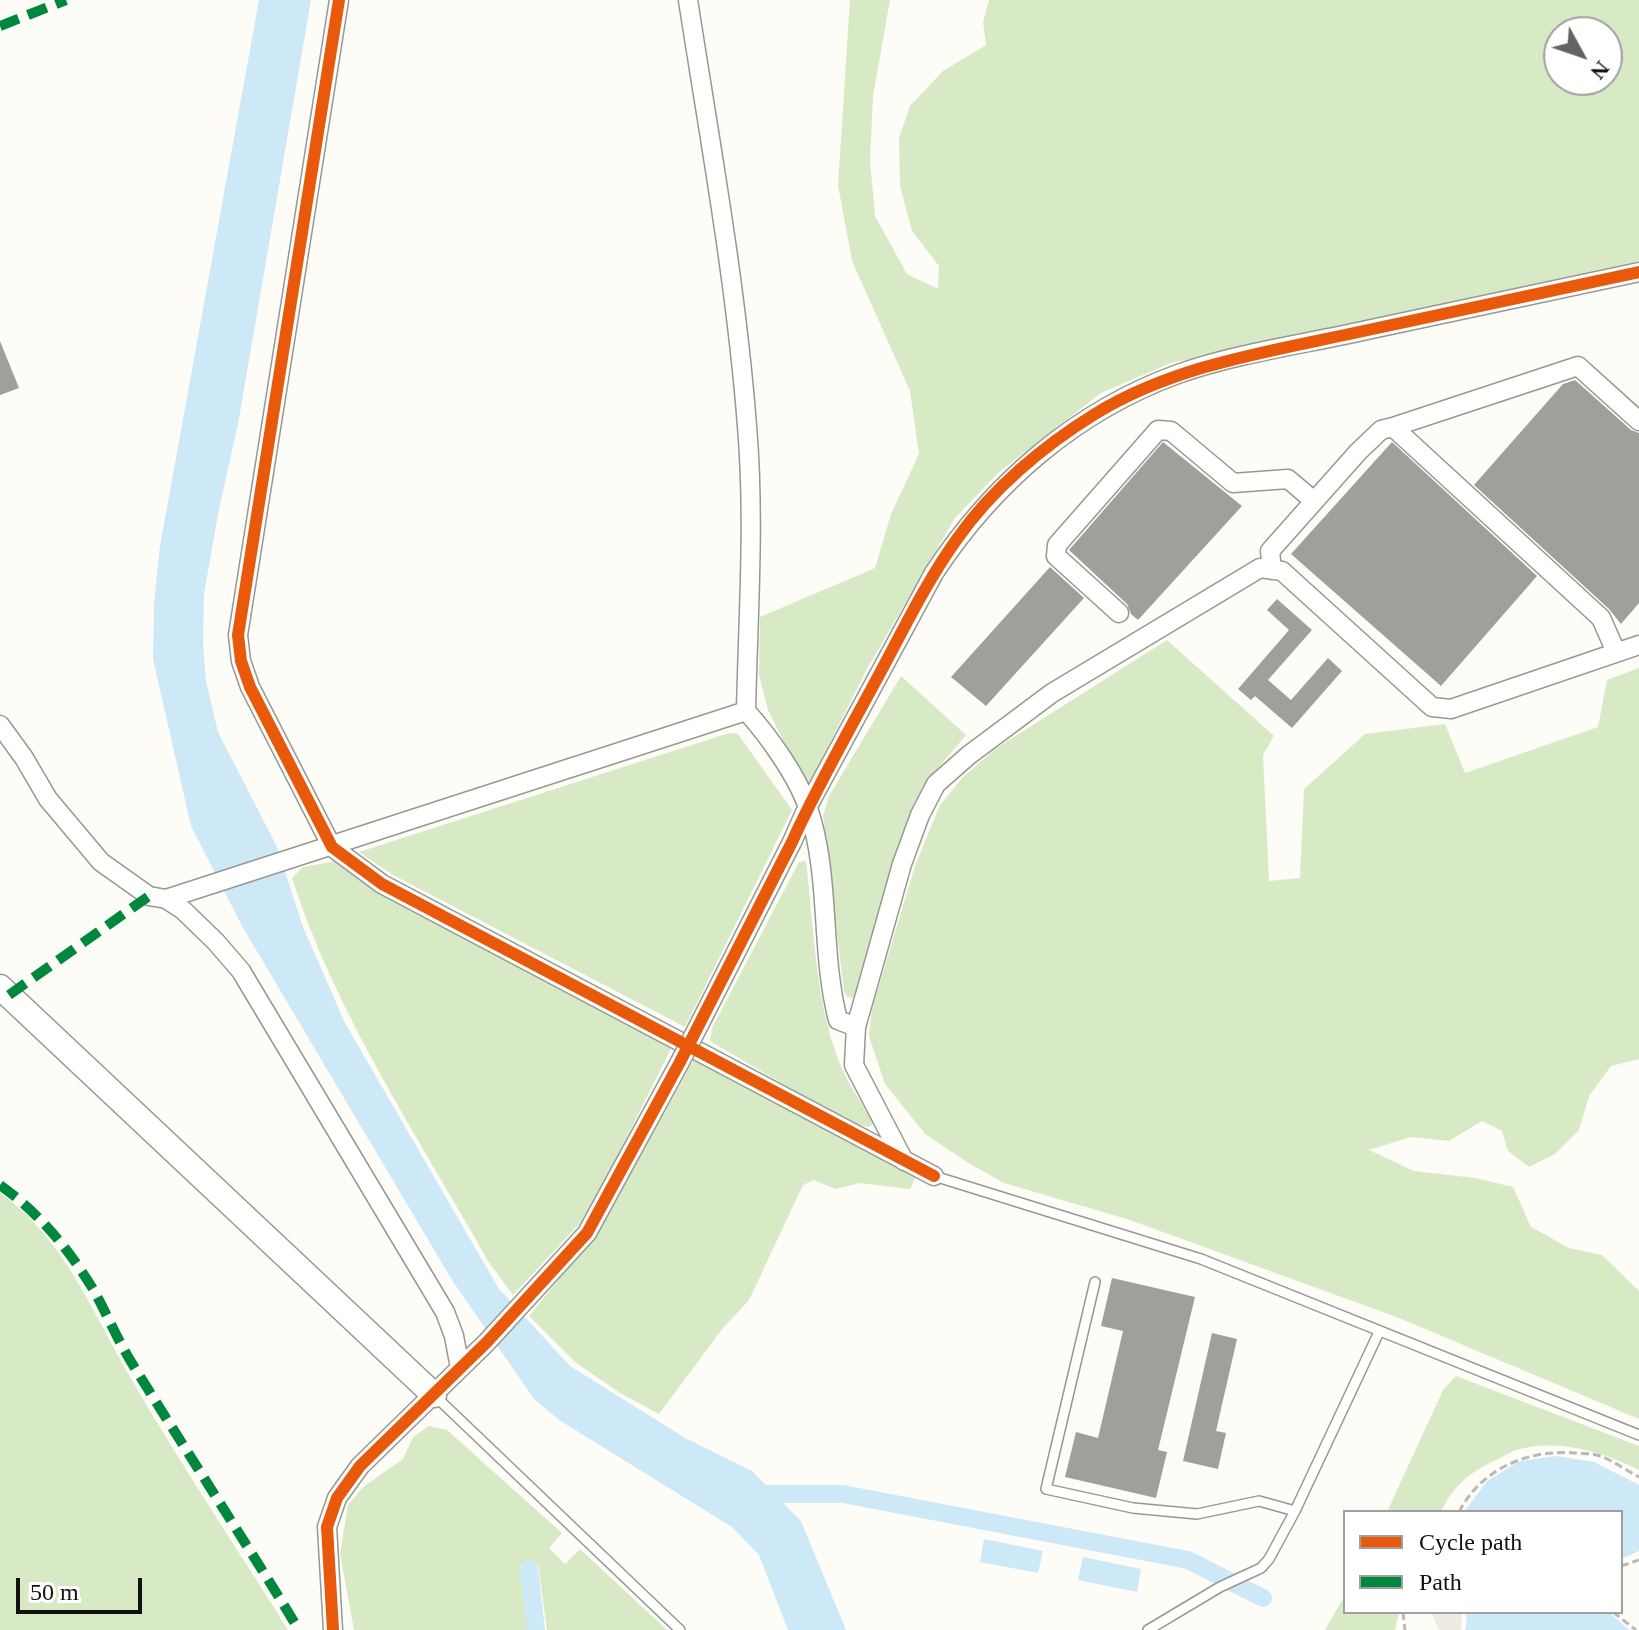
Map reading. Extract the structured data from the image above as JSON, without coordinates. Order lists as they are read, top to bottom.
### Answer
{
  "legend": ["Cycle path", "Path"],
  "scale_bar": "50 m",
  "north": "bottom right"
}
